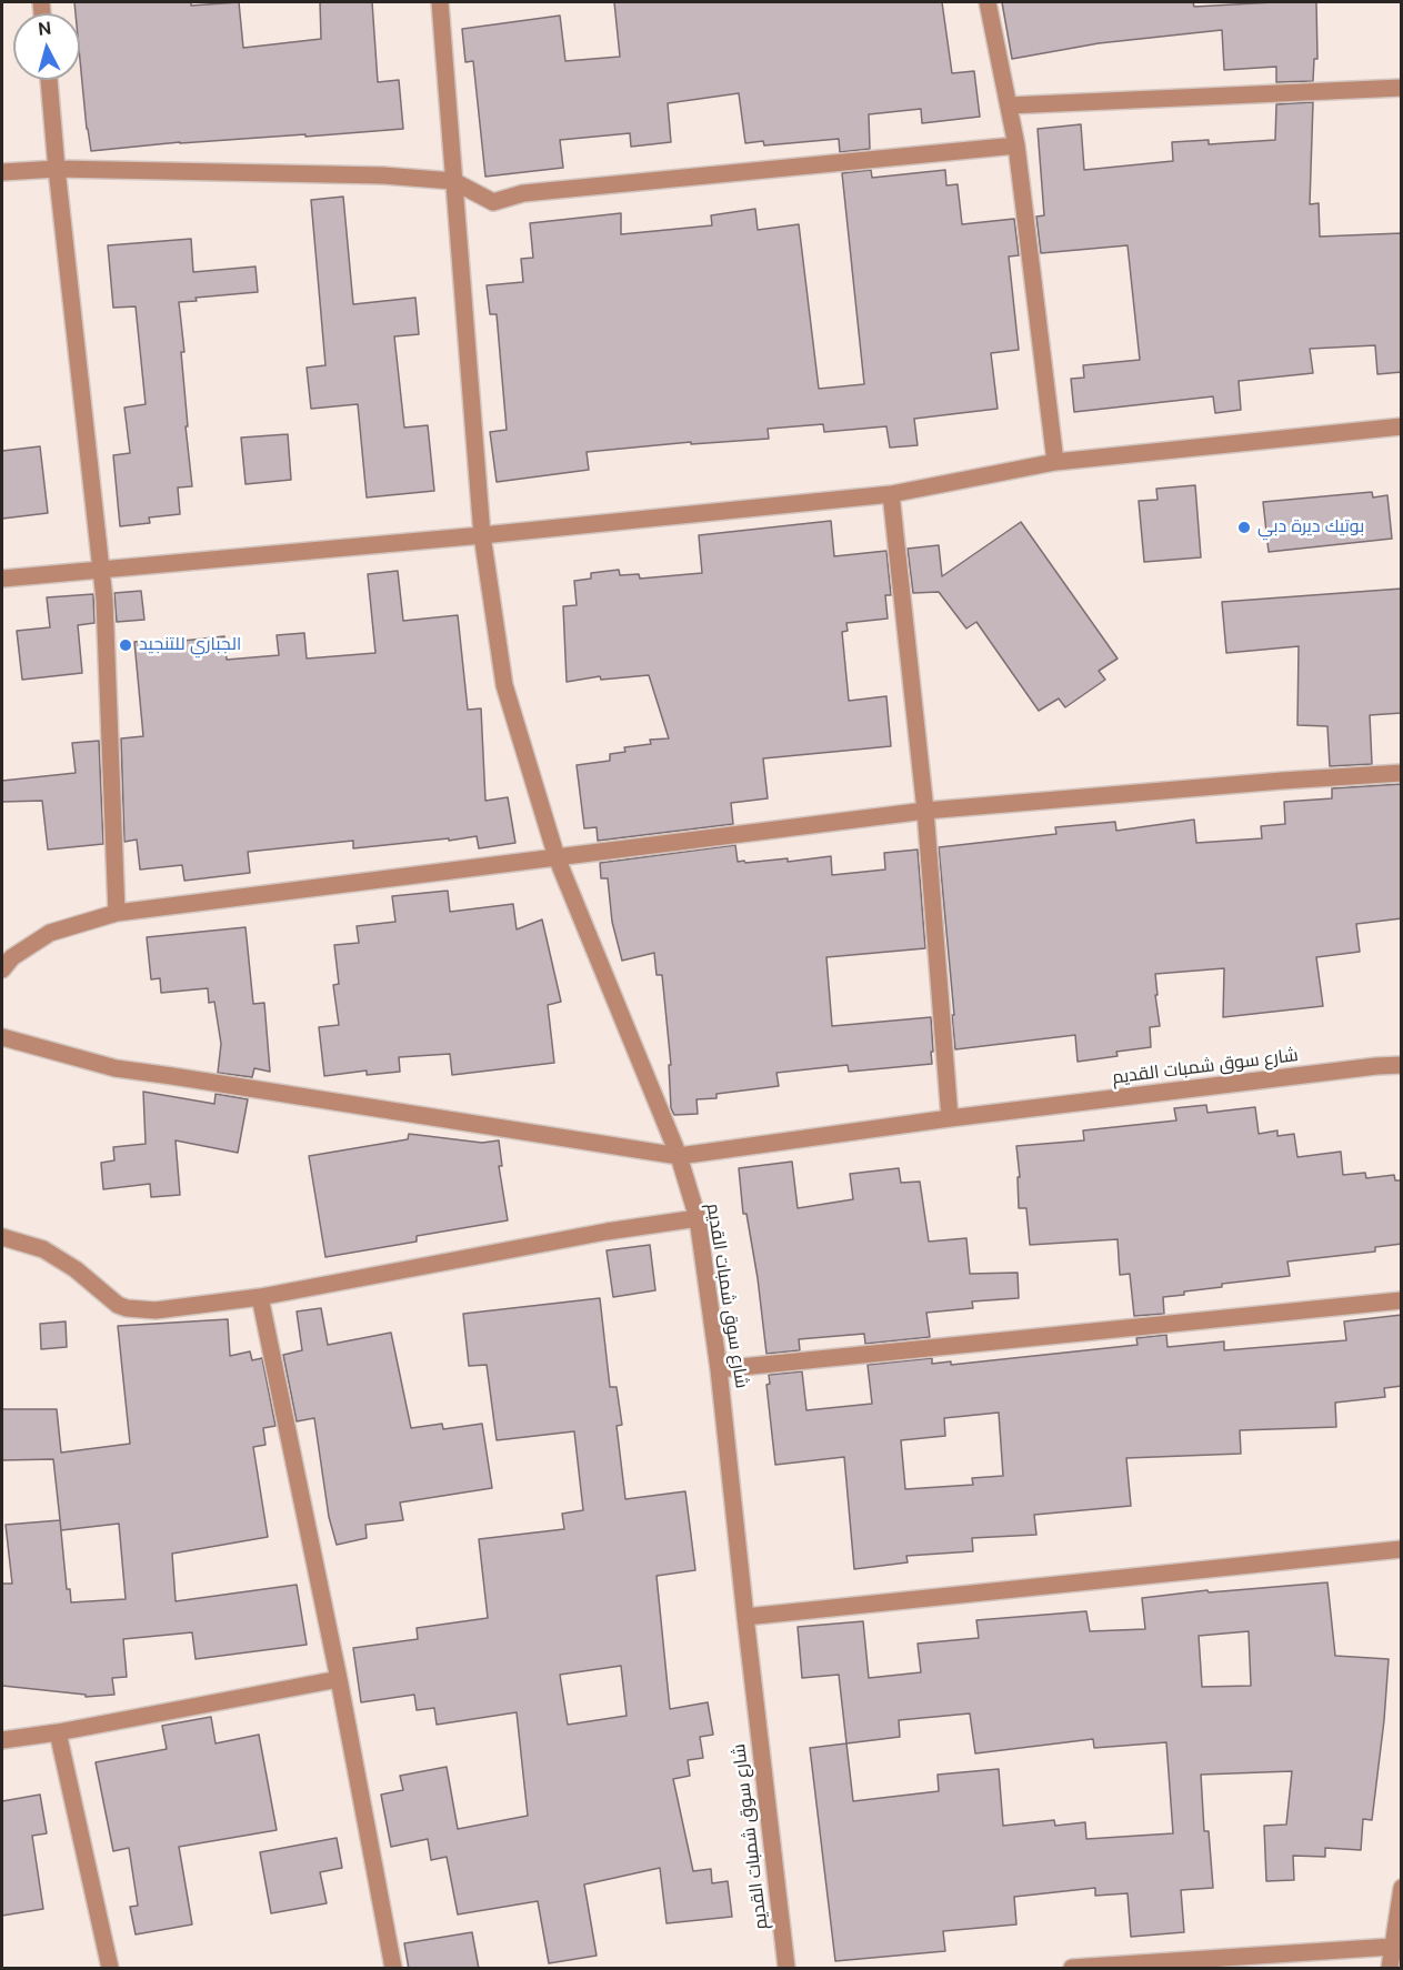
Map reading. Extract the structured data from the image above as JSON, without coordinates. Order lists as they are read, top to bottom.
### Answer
{
  "streets": {
    "street": ["شارع سوق شمبات القديم"]
  },
  "places": ["بوتيك ديرة دبي", "الجباري للتنجيد"],
  "north": "top"
}
